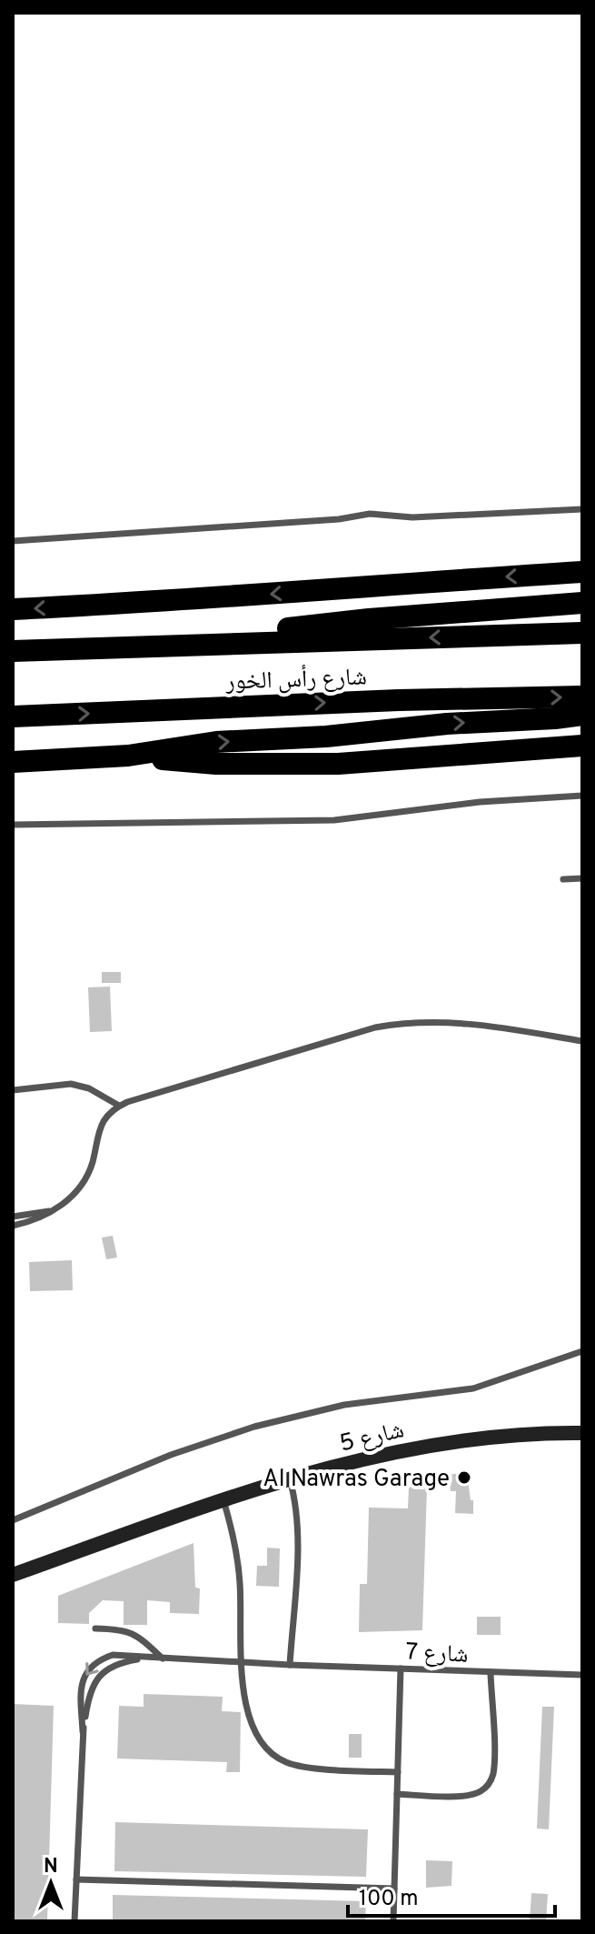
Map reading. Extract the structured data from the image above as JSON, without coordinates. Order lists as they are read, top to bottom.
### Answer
{
  "streets": {
    "highway": ["شارع رأس الخور"],
    "street": ["شارع 5"],
    "lane": ["شارع 7"]
  },
  "places": ["Al Nawras Garage"],
  "scale_bar": "100 m",
  "north": "top"
}
